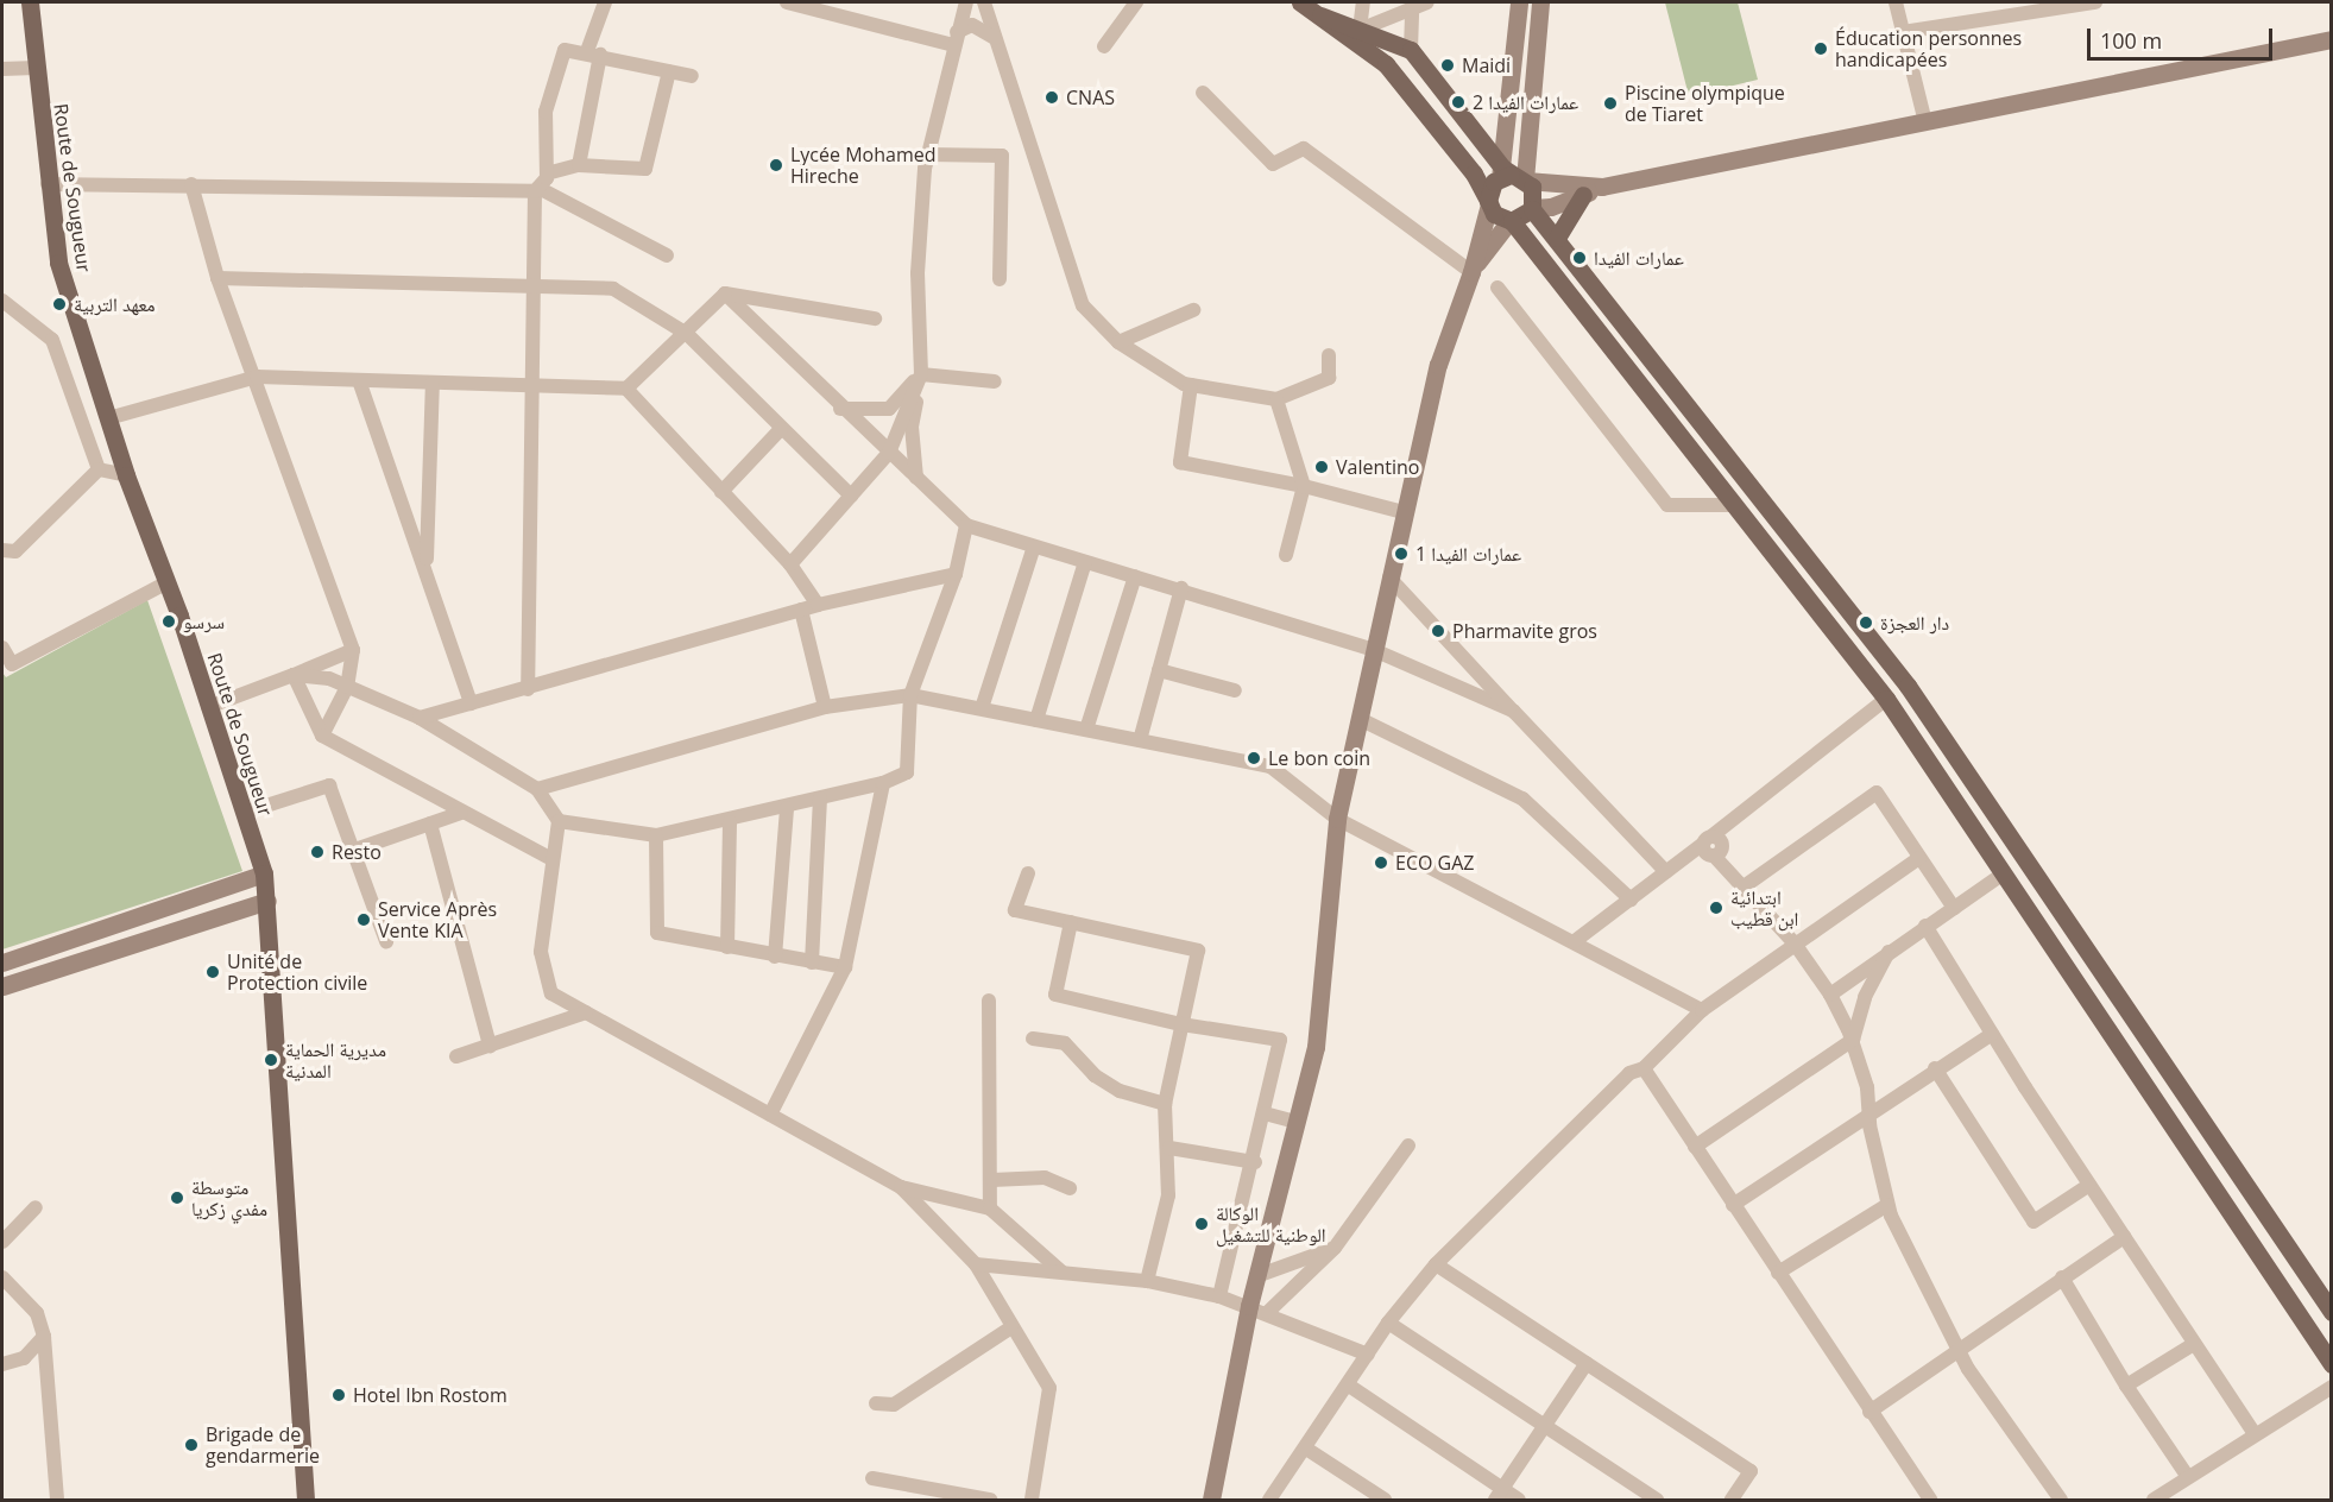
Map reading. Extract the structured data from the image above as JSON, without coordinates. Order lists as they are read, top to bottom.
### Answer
{
  "streets": {
    "main road": ["Route de Sougueur"]
  },
  "places": [
    "Éducation personnes handicapées",
    "Maidi",
    "CNAS",
    "عمارات الفيدا 2",
    "Piscine olympique de Tiaret",
    "Lycée Mohamed Hireche",
    "عمارات الفيدا",
    "معهد التربية",
    "Valentino",
    "عمارات الفيدا 1",
    "سرسو",
    "دار العجزة",
    "Pharmavite gros",
    "Le bon coin",
    "Resto",
    "ECO GAZ",
    "ابتدائية ابن قطيب",
    "Service Après Vente KIA",
    "Unité de Protection civile",
    "مديرية الحماية المدنية",
    "متوسطة مفدي زكريا",
    "الوكالة الوطنية للتشغيل",
    "Hotel Ibn Rostom",
    "Brigade de gendarmerie"
  ],
  "scale_bar": "100 m"
}
